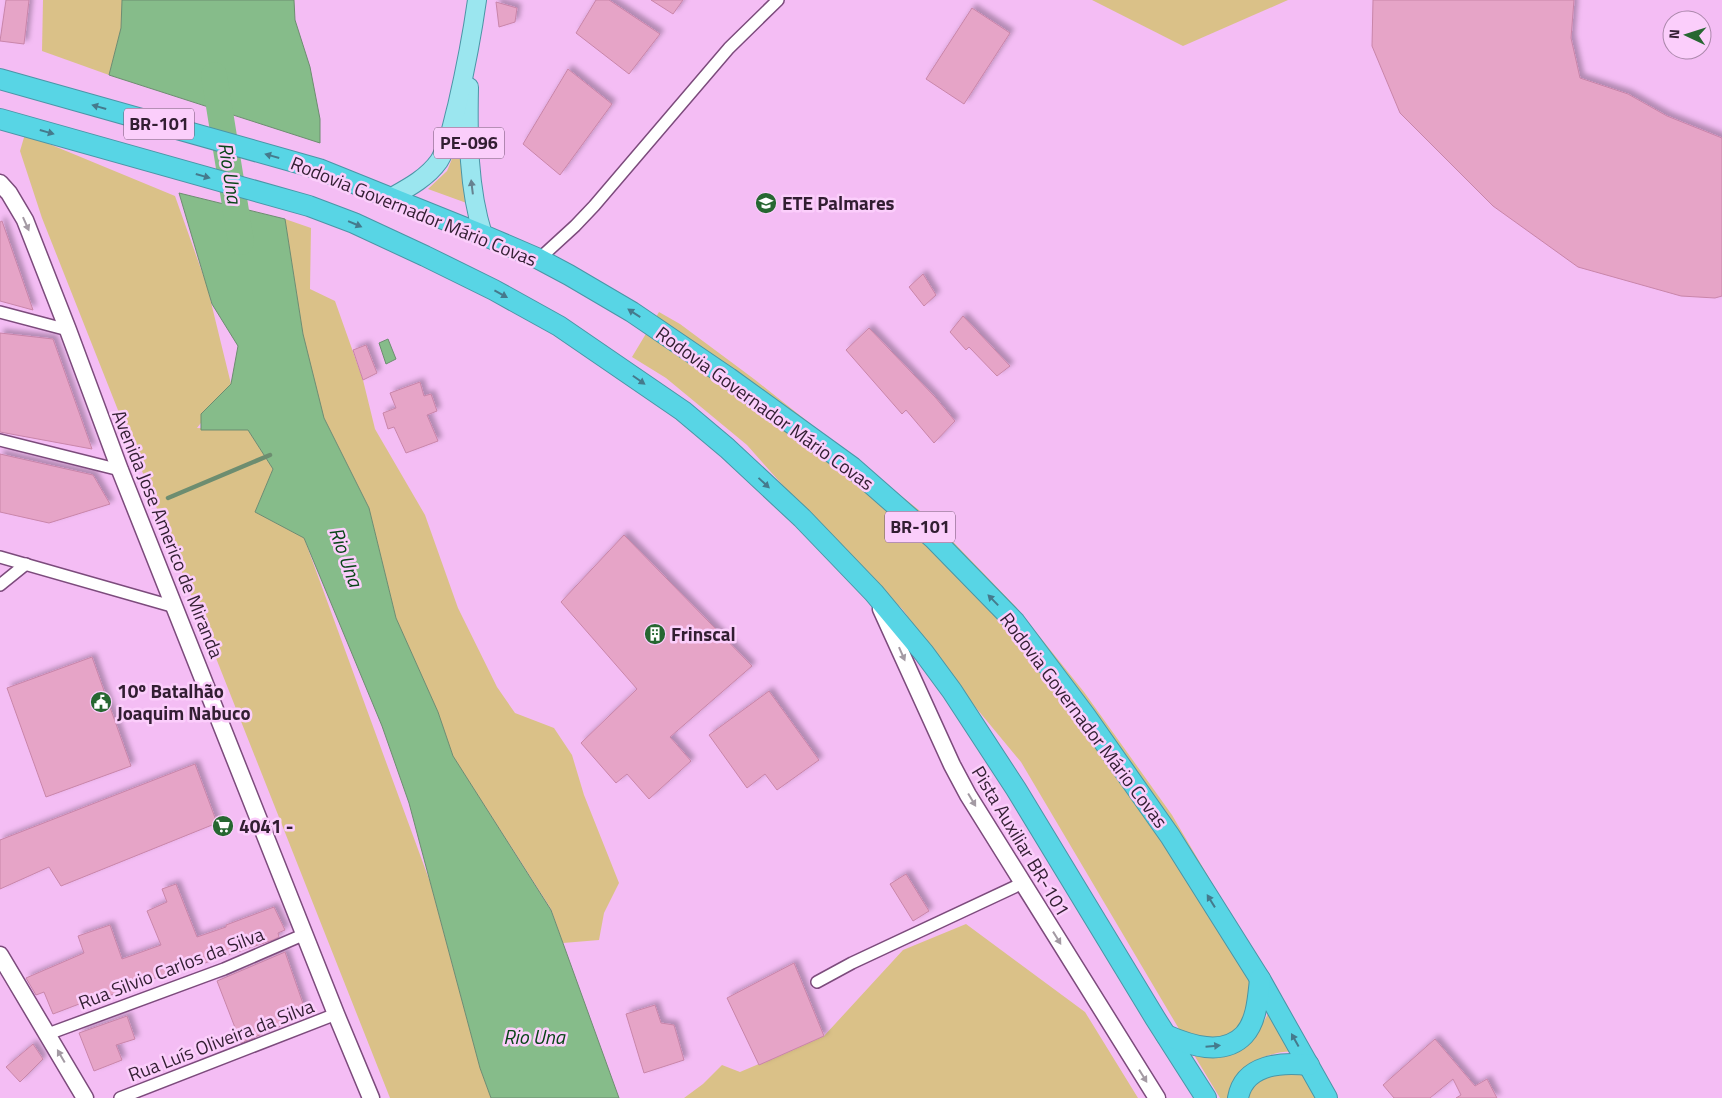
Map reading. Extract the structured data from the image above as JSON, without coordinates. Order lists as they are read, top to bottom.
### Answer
{
  "streets": {
    "highway": ["BR-101", "Rodovia Governador Mário Covas"],
    "main road": ["PE-096", "Avenida Jose Americo de Miranda", "Pista Auxiliar BR-101"],
    "street": ["Rua Silvio Carlos da Silva", "Rua Luís Oliveira da Silva"]
  },
  "crossings": [
    ["PE-096", "Rodovia Governador Mário Covas"],
    ["Rodovia Governador Mário Covas", "Pista Auxiliar BR-101"],
    ["Avenida Jose Americo de Miranda", "Rua Silvio Carlos da Silva"],
    ["Avenida Jose Americo de Miranda", "Rua Luís Oliveira da Silva"]
  ],
  "one_way": ["Pista Auxiliar BR-101"],
  "water": ["Rio Una"],
  "places": {
    "school or university": ["ETE Palmares"],
    "building": ["Frinscal"],
    "public building": ["10º Batalhão Joaquim Nabuco"],
    "supermarket": ["4041 -"]
  },
  "north": "left"
}
